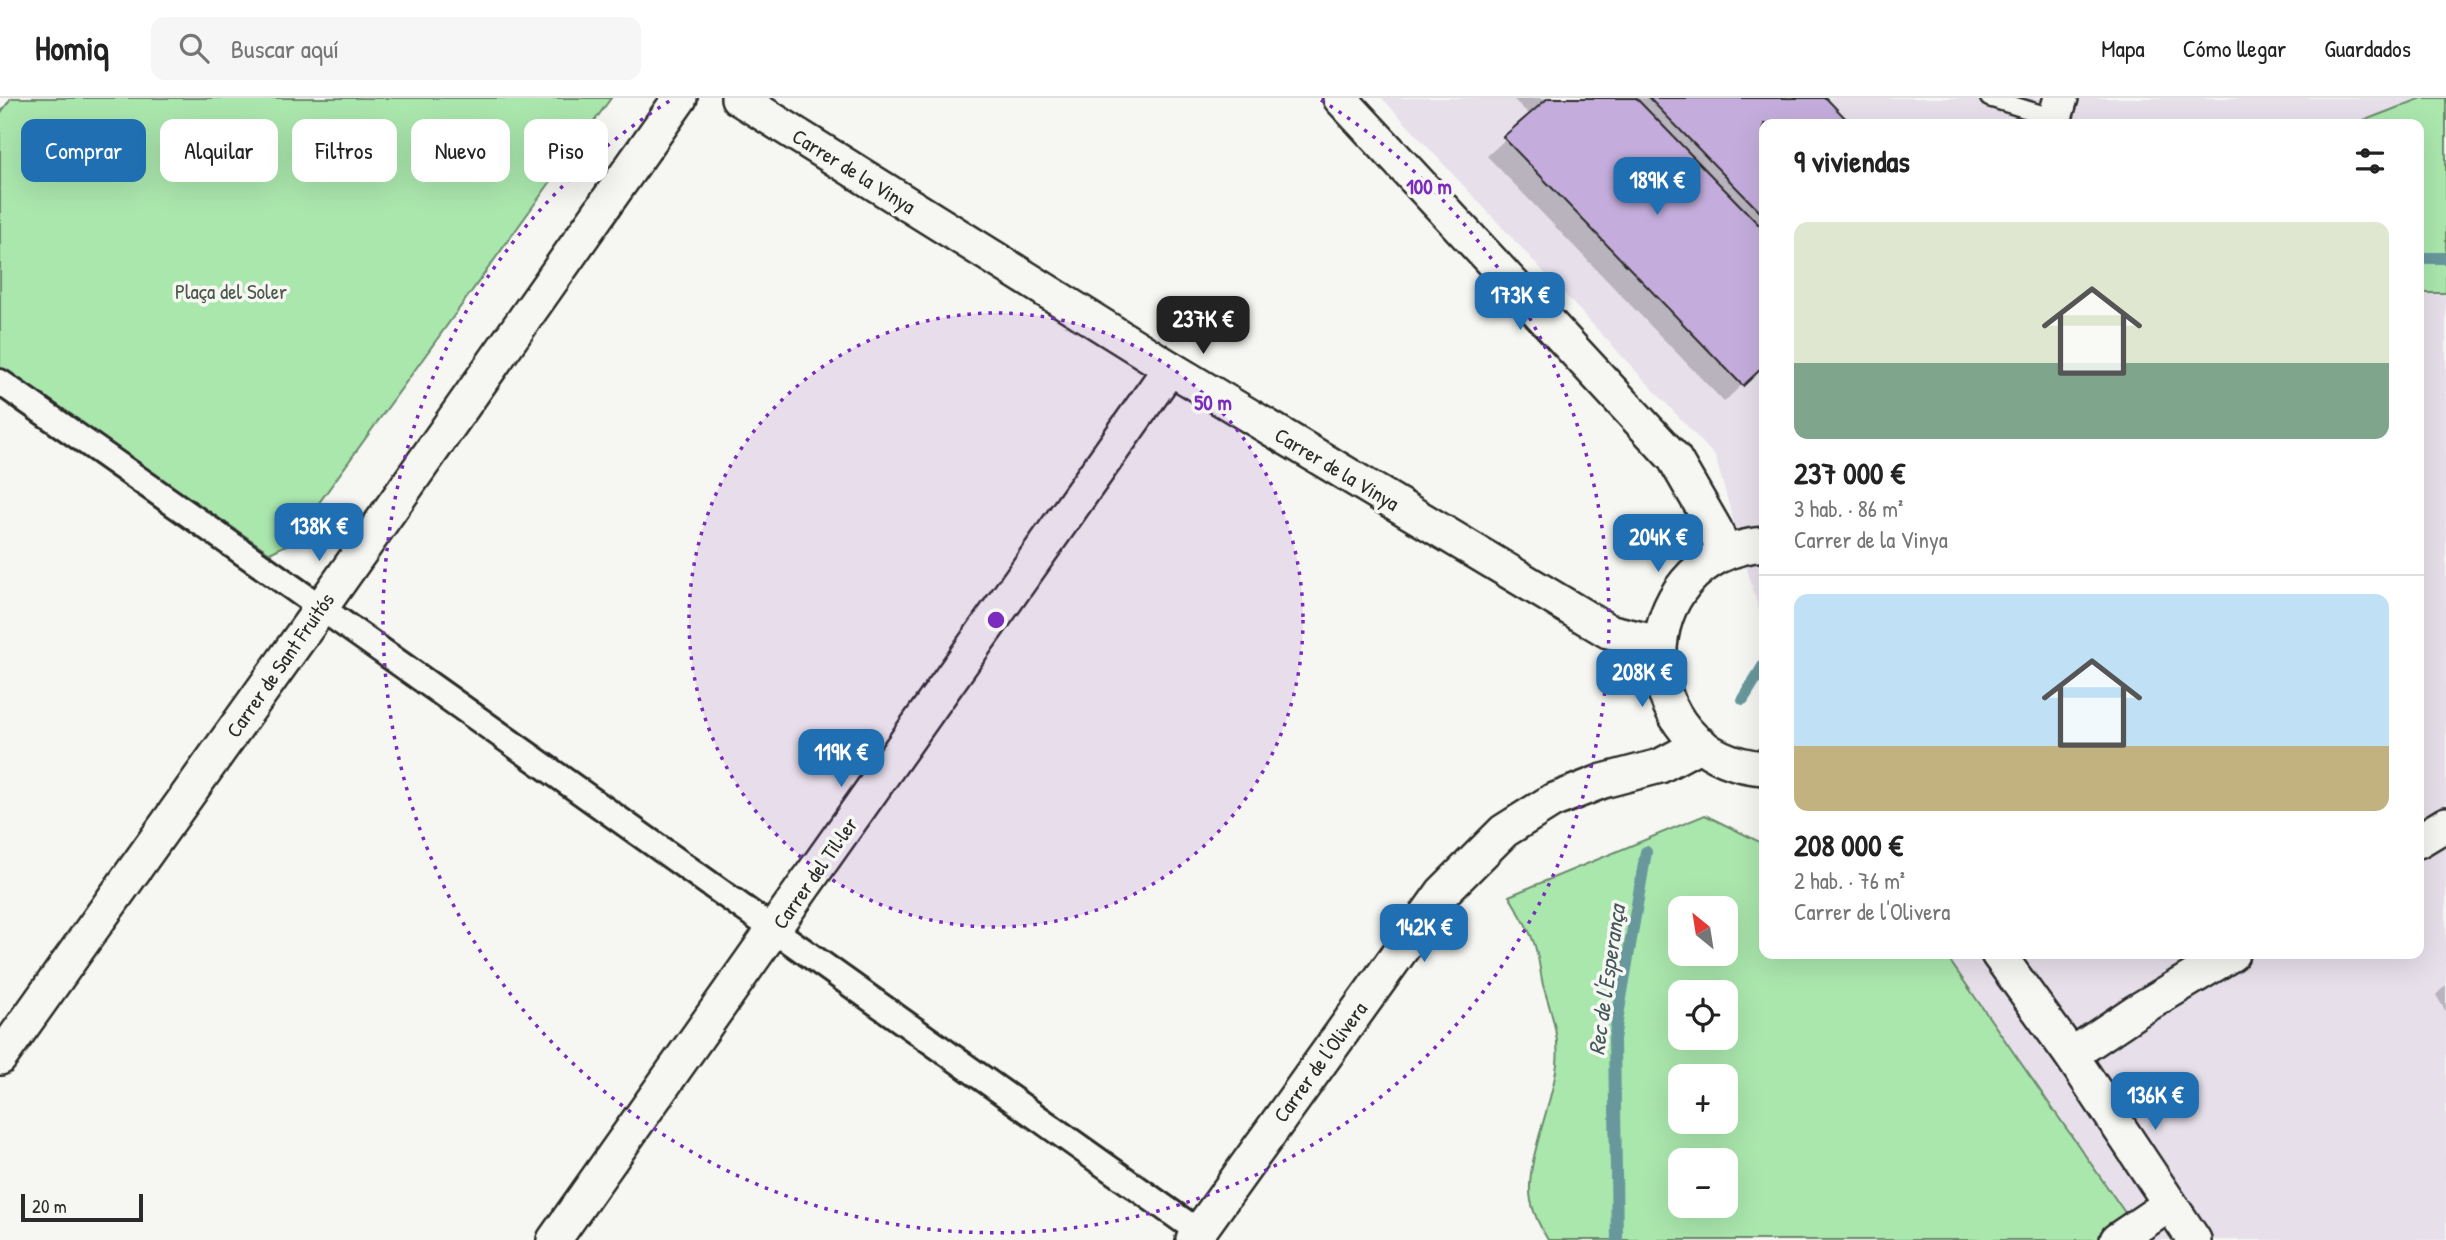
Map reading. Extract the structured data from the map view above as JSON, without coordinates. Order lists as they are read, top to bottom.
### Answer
{
  "streets": {
    "street": [
      "Carrer de la Vinya",
      "Carrer de Sant Fruitós",
      "Carrer del Til·ler",
      "Carrer de l'Olivera"
    ]
  },
  "crossings": [
    ["Carrer de la Vinya", "Carrer del Til·ler"]
  ],
  "water": ["Rec de l'Esperança"],
  "parks": ["Plaça del Soler"],
  "scale_bar": "20 m",
  "north": "top left",
  "page": {
    "header": "Homiq",
    "search": "Buscar aquí",
    "nav": ["Mapa", "Cómo llegar", "Guardados"],
    "chip": [
      "Comprar",
      "Alquilar",
      "Filtros",
      "Nuevo",
      "Piso"
    ],
    "heading": "9 viviendas",
    "price": [
      "189K €",
      "173K €",
      "237K €",
      "138K €",
      "204K €",
      "208K €",
      "119K €",
      "142K €",
      "136K €"
    ],
    "list": [
      {
        "name": "237 000 €",
        "note": "3 hab. · 86 m² · Carrer de la Vinya"
      },
      {
        "name": "208 000 €",
        "note": "2 hab. · 76 m² · Carrer de l'Olivera"
      }
    ],
    "map_buttons": ["+", "−"],
    "scale": "20 m"
  },
  "rings": ["100 m", "50 m"]
}
